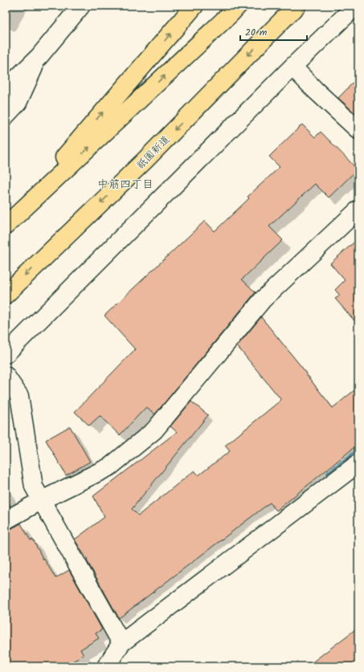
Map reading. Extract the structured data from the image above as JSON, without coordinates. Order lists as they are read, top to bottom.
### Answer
{
  "streets": {
    "highway": ["祇園新道"]
  },
  "districts": ["中筋四丁目"],
  "scale_bar": "20 m"
}
